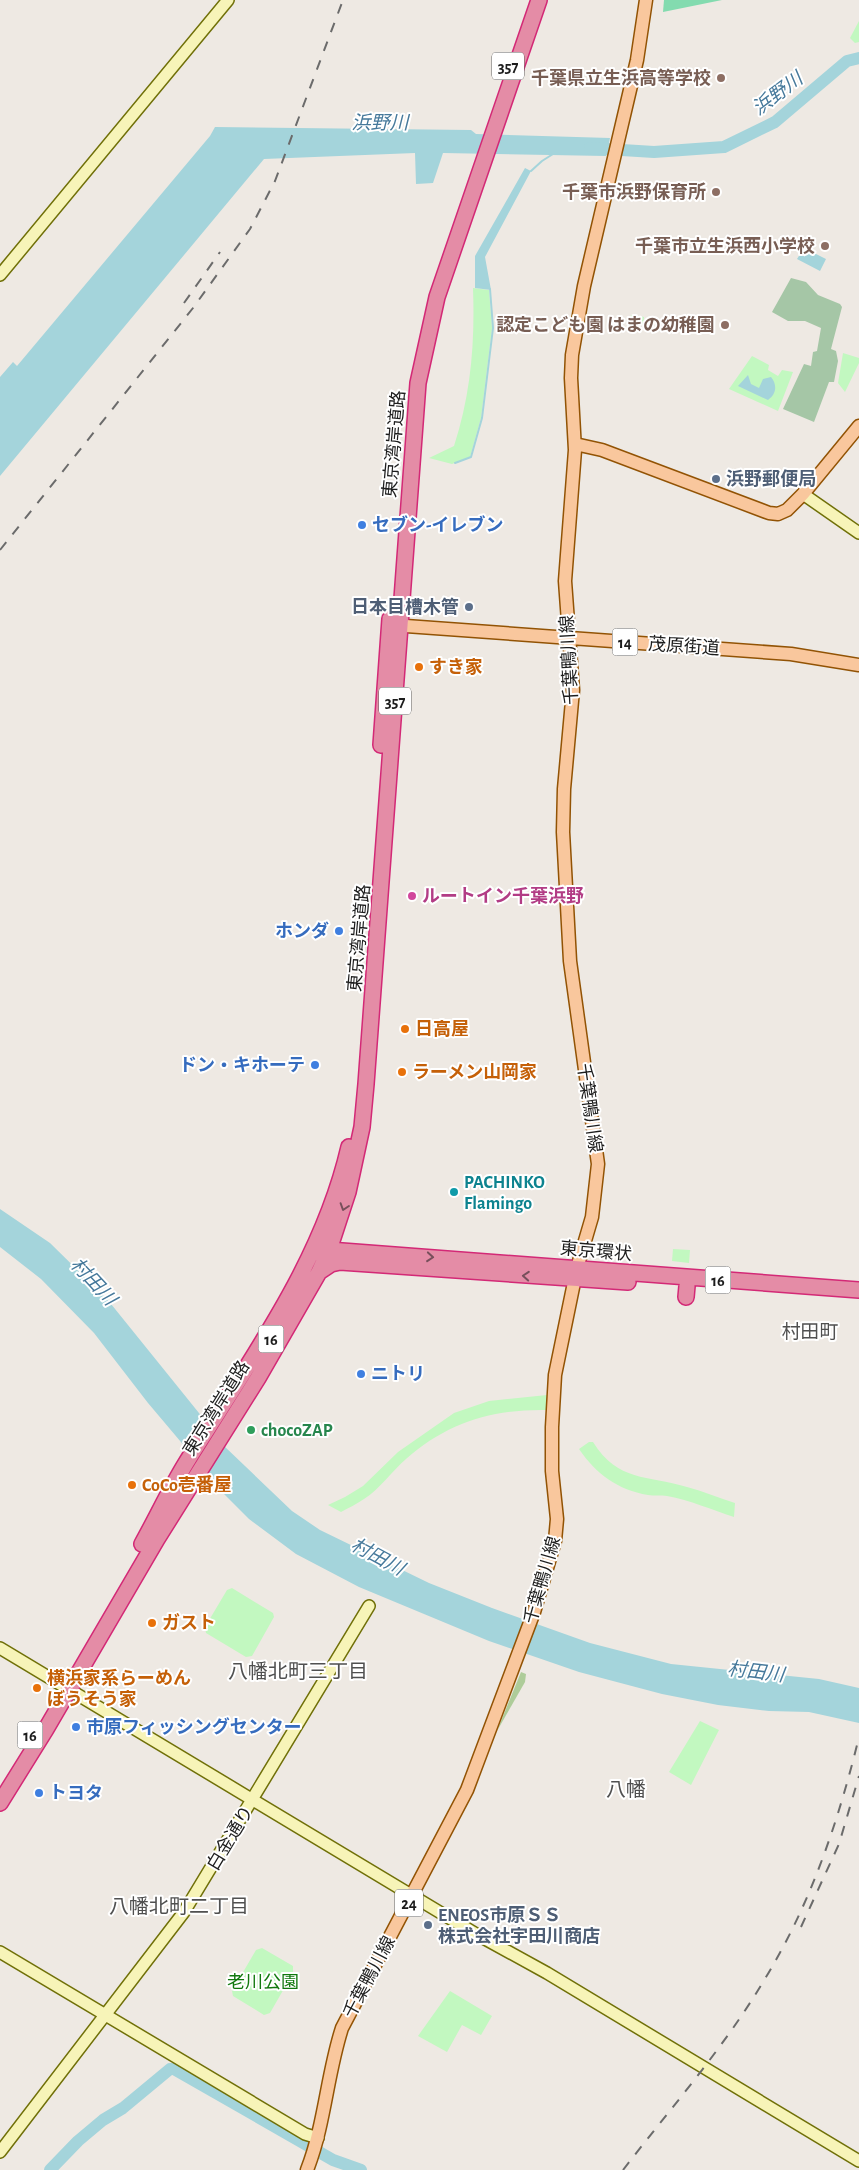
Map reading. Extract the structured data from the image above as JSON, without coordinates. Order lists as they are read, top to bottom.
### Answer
{
  "streets": {
    "highway": [
      "357",
      "東京湾岸道路",
      "東京環状",
      "16"
    ],
    "main road": [
      "14",
      "茂原街道",
      "千葉鴨川線",
      "24"
    ],
    "street": ["白金通り"]
  },
  "crossings": [
    ["東京湾岸道路", "茂原街道"],
    ["東京湾岸道路", "東京環状"],
    ["東京湾岸道路", "16"],
    ["茂原街道", "千葉鴨川線"],
    ["千葉鴨川線", "東京環状"],
    ["東京環状", "16"]
  ],
  "districts": [
    "村田町",
    "八幡北町三丁目",
    "八幡",
    "八幡北町二丁目"
  ],
  "water": ["浜野川", "村田川"],
  "parks": ["老川公園"],
  "places": [
    "千葉県立生浜高等学校",
    "千葉市浜野保育所",
    "千葉市立生浜西小学校",
    "認定こども園 はまの幼稚園",
    "浜野郵便局",
    "セブン-イレブン",
    "日本目槽木管",
    "すき家",
    "ルートイン千葉浜野",
    "ホンダ",
    "日高屋",
    "ドン・キホーテ",
    "ラーメン山岡家",
    "PACHINKO Flamingo",
    "ニトリ",
    "chocoZAP",
    "CoCo壱番屋",
    "ガスト",
    "横浜家系らーめん ぼうそう家",
    "市原フィッシングセンター",
    "トヨタ",
    "ENEOS市原ＳＳ 株式会社宇田川商店"
  ]
}
